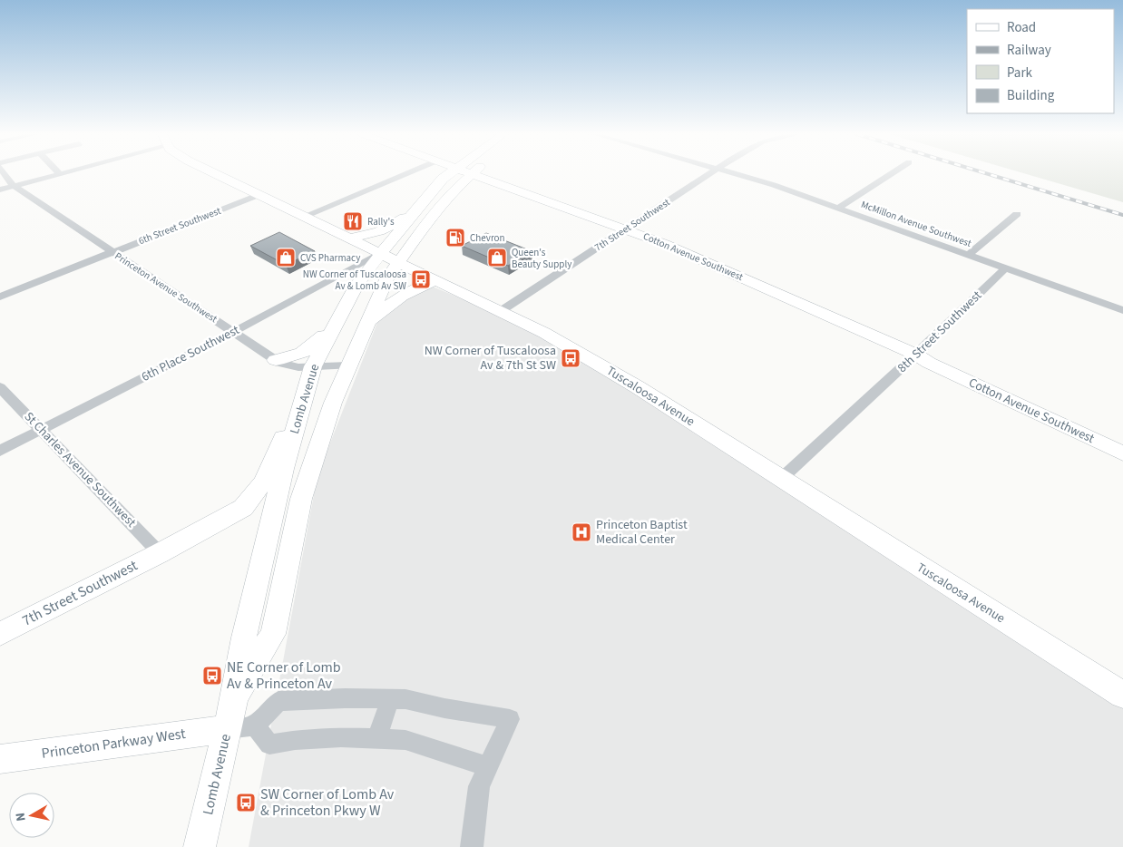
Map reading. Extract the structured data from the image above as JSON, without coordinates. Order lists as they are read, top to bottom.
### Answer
{
  "streets": {
    "main road": [
      "7th Street Southwest",
      "Cotton Avenue Southwest",
      "Tuscaloosa Avenue",
      "Lomb Avenue",
      "Princeton Parkway West"
    ],
    "street": [
      "McMillon Avenue Southwest",
      "6th Street Southwest",
      "Princeton Avenue Southwest",
      "8th Street Southwest",
      "6th Place Southwest",
      "St Charles Avenue Southwest"
    ]
  },
  "crossings": [
    ["McMillon Avenue Southwest", "8th Street Southwest"],
    ["7th Street Southwest", "Cotton Avenue Southwest"],
    ["7th Street Southwest", "Tuscaloosa Avenue"],
    ["7th Street Southwest", "Lomb Avenue"],
    ["7th Street Southwest", "St Charles Avenue Southwest"],
    ["6th Street Southwest", "Princeton Avenue Southwest"],
    ["6th Street Southwest", "Tuscaloosa Avenue"],
    ["Cotton Avenue Southwest", "8th Street Southwest"],
    ["Cotton Avenue Southwest", "Lomb Avenue"],
    ["Princeton Avenue Southwest", "6th Place Southwest"],
    ["Princeton Avenue Southwest", "Lomb Avenue"],
    ["8th Street Southwest", "Tuscaloosa Avenue"],
    ["6th Place Southwest", "Tuscaloosa Avenue"],
    ["6th Place Southwest", "Lomb Avenue"],
    ["6th Place Southwest", "St Charles Avenue Southwest"],
    ["Tuscaloosa Avenue", "Lomb Avenue"],
    ["Lomb Avenue", "Princeton Parkway West"]
  ],
  "places": {
    "restaurant": ["Rally's"],
    "fuel station": ["Chevron"],
    "shop": ["CVS Pharmacy", "Queen's Beauty Supply"],
    "bus stop": [
      "NW Corner of Tuscaloosa Av & Lomb Av SW",
      "NW Corner of Tuscaloosa Av & 7th St SW",
      "NE Corner of Lomb Av & Princeton Av",
      "SW Corner of Lomb Av & Princeton Pkwy W"
    ],
    "hospital": ["Princeton Baptist Medical Center"]
  },
  "legend": [
    "Road",
    "Railway",
    "Park",
    "Building"
  ],
  "north": "left"
}
